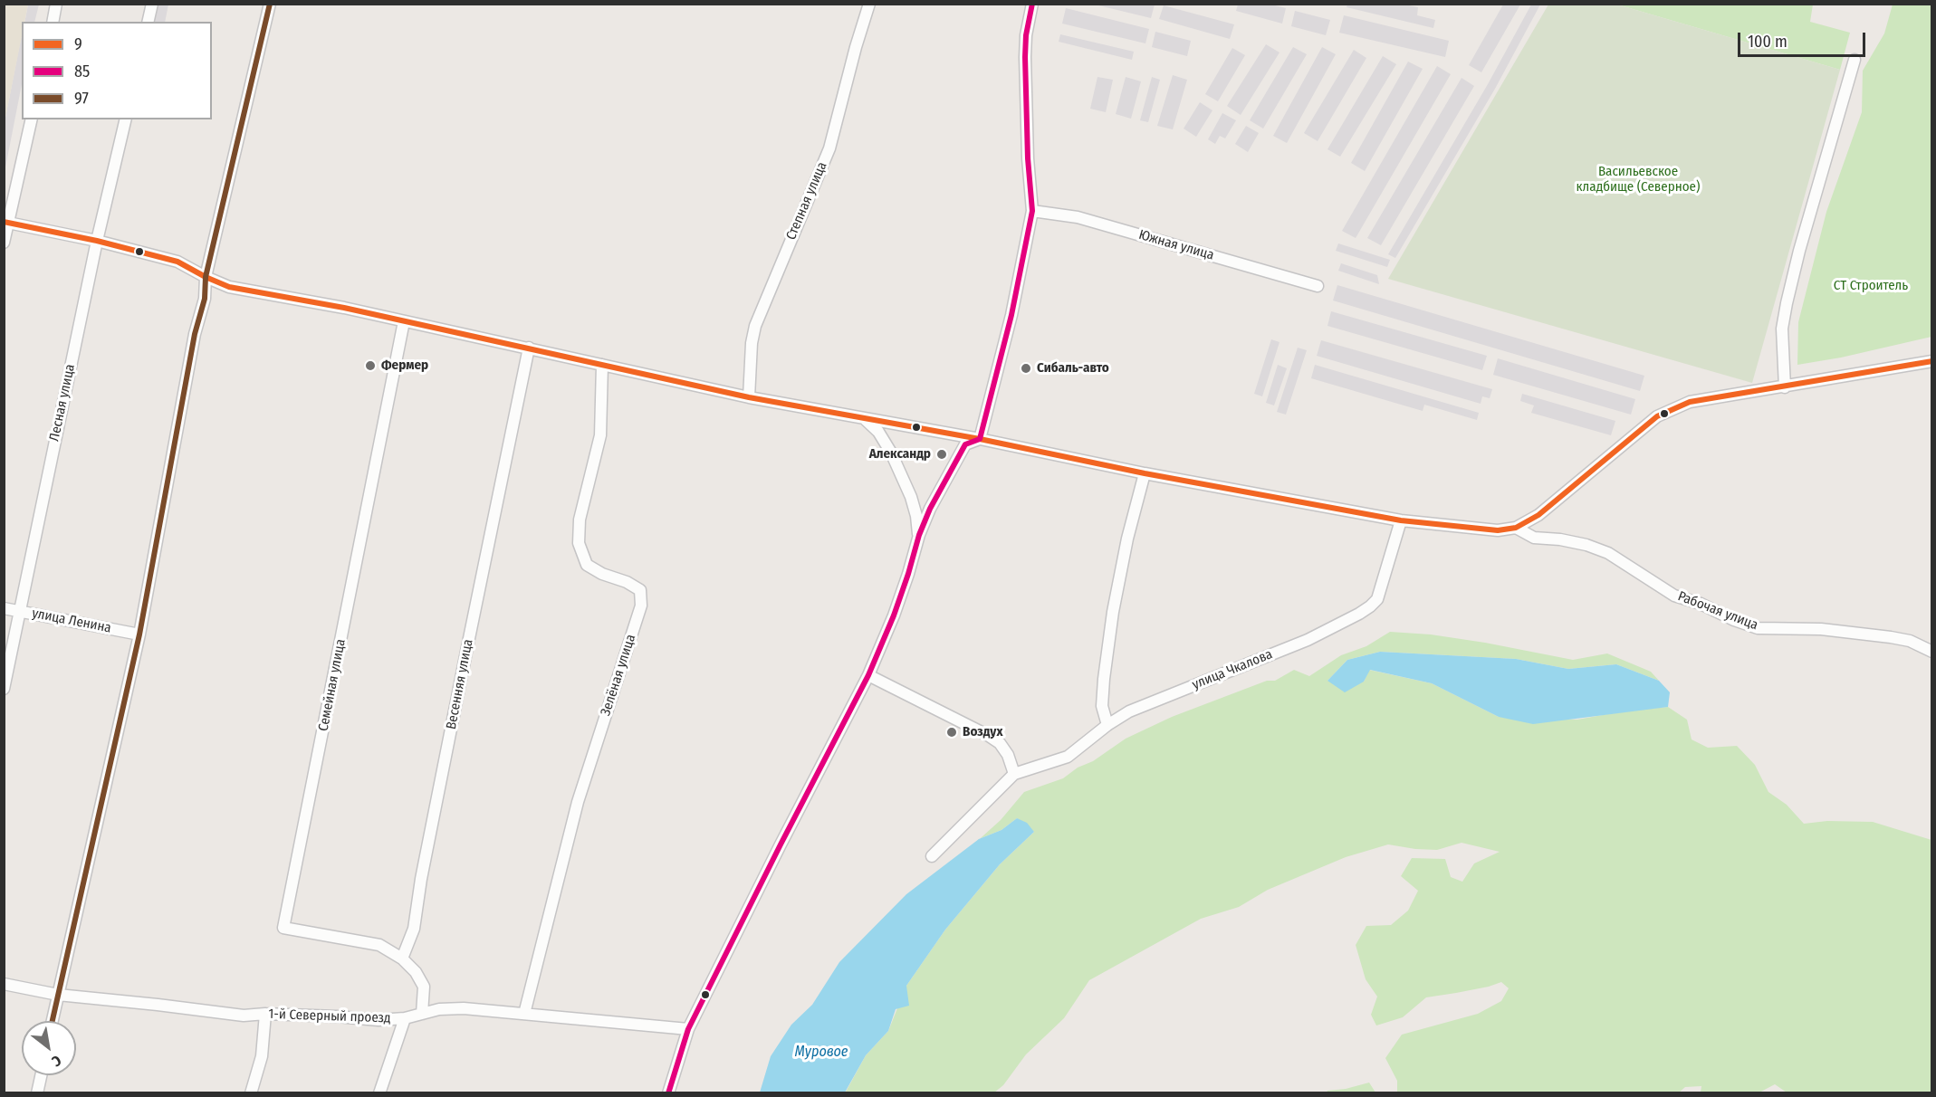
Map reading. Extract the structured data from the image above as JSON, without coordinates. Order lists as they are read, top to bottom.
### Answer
{
  "streets": {
    "street": [
      "Степная улица",
      "Южная улица",
      "Лесная улица",
      "Рабочая улица",
      "улица Ленина",
      "улица Чкалова",
      "Зелёная улица",
      "Весенняя улица",
      "Семейная улица",
      "1-й Северный проезд"
    ]
  },
  "crossings": [
    ["Степная улица", "Рабочая улица"],
    ["Лесная улица", "Рабочая улица"],
    ["Лесная улица", "улица Ленина"],
    ["Рабочая улица", "улица Чкалова"],
    ["Рабочая улица", "Зелёная улица"],
    ["Рабочая улица", "Весенняя улица"],
    ["Рабочая улица", "Семейная улица"],
    ["Зелёная улица", "1-й Северный проезд"],
    ["Весенняя улица", "Семейная улица"]
  ],
  "water": ["Муровое"],
  "parks": ["Васильевское кладбище (Северное)", "СТ Строитель"],
  "places": [
    "Фермер",
    "Сибаль-авто",
    "Александр",
    "Воздух"
  ],
  "lines": ["transit line 85", "transit line 97", "transit line 9"],
  "legend": ["9", "85", "97"],
  "scale_bar": "100 m",
  "north": "bottom right"
}
